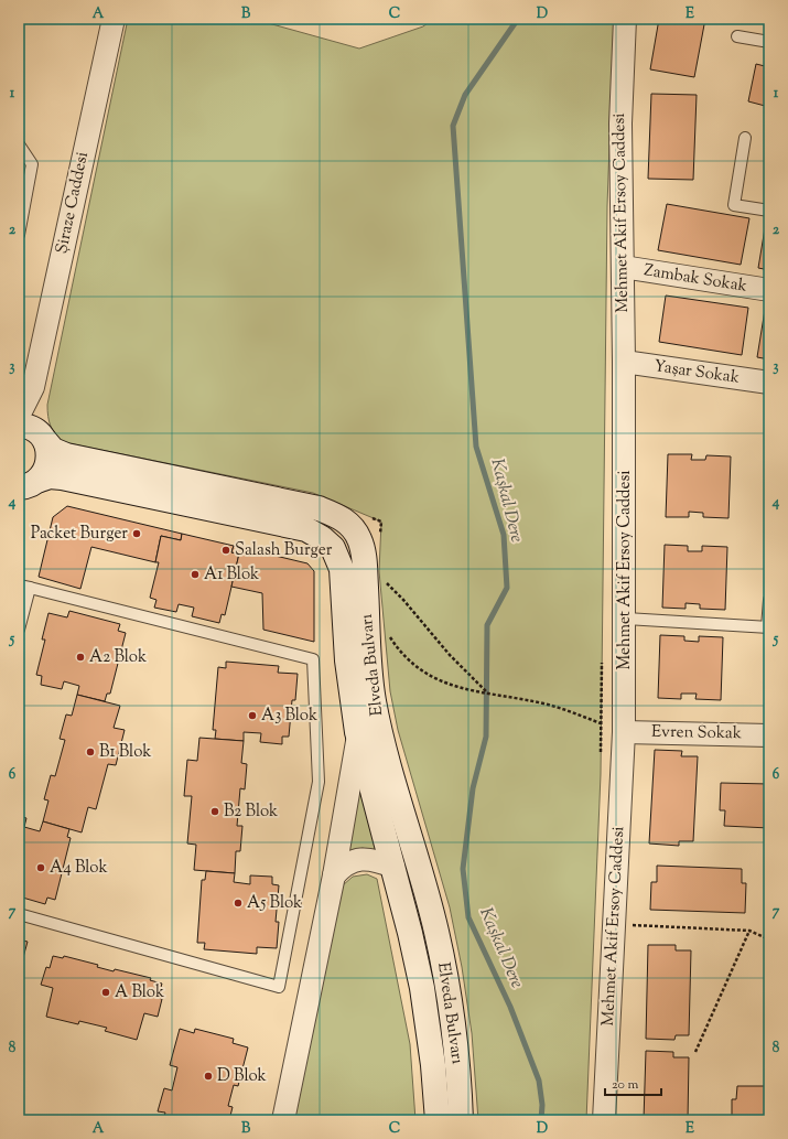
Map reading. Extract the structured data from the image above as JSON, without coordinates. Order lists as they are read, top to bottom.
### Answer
{
  "streets": {
    "main road": ["Elveda Bulvarı"],
    "street": [
      "Şiraze Caddesi",
      "Mehmet Akif Ersoy Caddesi",
      "Zambak Sokak",
      "Yaşar Sokak",
      "Evren Sokak"
    ]
  },
  "crossings": [
    ["Mehmet Akif Ersoy Caddesi", "Zambak Sokak"],
    ["Mehmet Akif Ersoy Caddesi", "Yaşar Sokak"],
    ["Mehmet Akif Ersoy Caddesi", "Evren Sokak"]
  ],
  "water": ["Kaşkal Dere"],
  "places": [
    "Packet Burger",
    "Salash Burger",
    "A1 Blok",
    "A2 Blok",
    "A3 Blok",
    "B1 Blok",
    "B2 Blok",
    "A4 Blok",
    "A5 Blok",
    "A Blok",
    "D Blok"
  ],
  "scale_bar": "20 m",
  "grid": {
    "columns": [
      "A",
      "B",
      "C",
      "D",
      "E"
    ],
    "rows": [
      "1",
      "2",
      "3",
      "4",
      "5",
      "6",
      "7",
      "8"
    ]
  }
}
